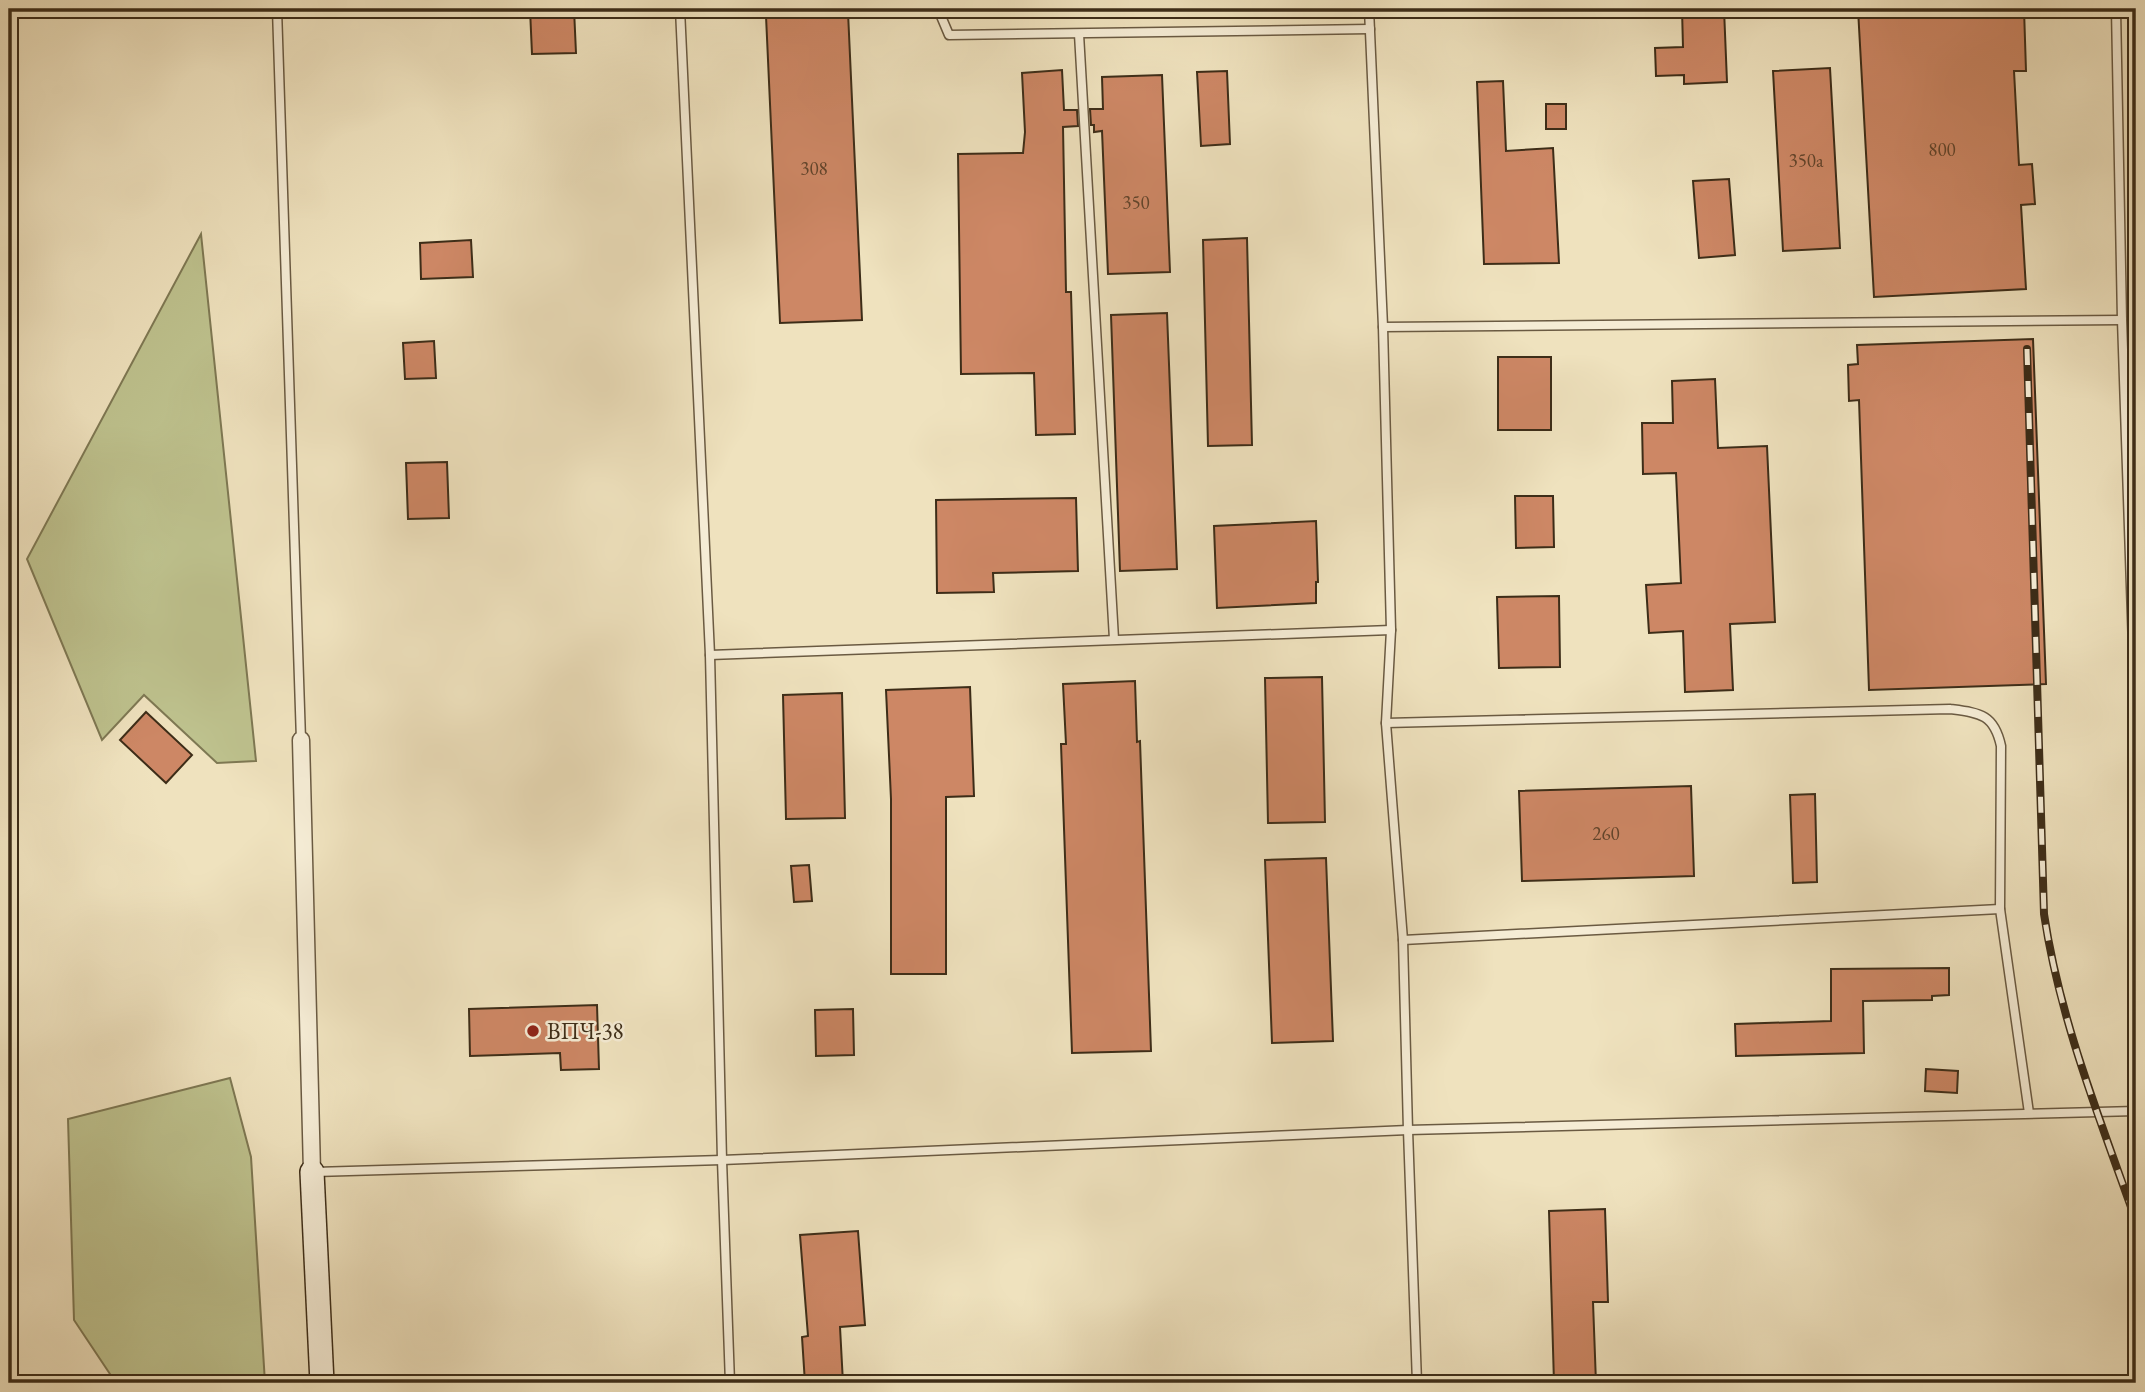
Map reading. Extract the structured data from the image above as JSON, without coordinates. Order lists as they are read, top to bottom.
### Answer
{
  "places": ["ВПЧ-38"],
  "house_numbers": [
    "800",
    "350a",
    "308",
    "350",
    "260"
  ]
}
